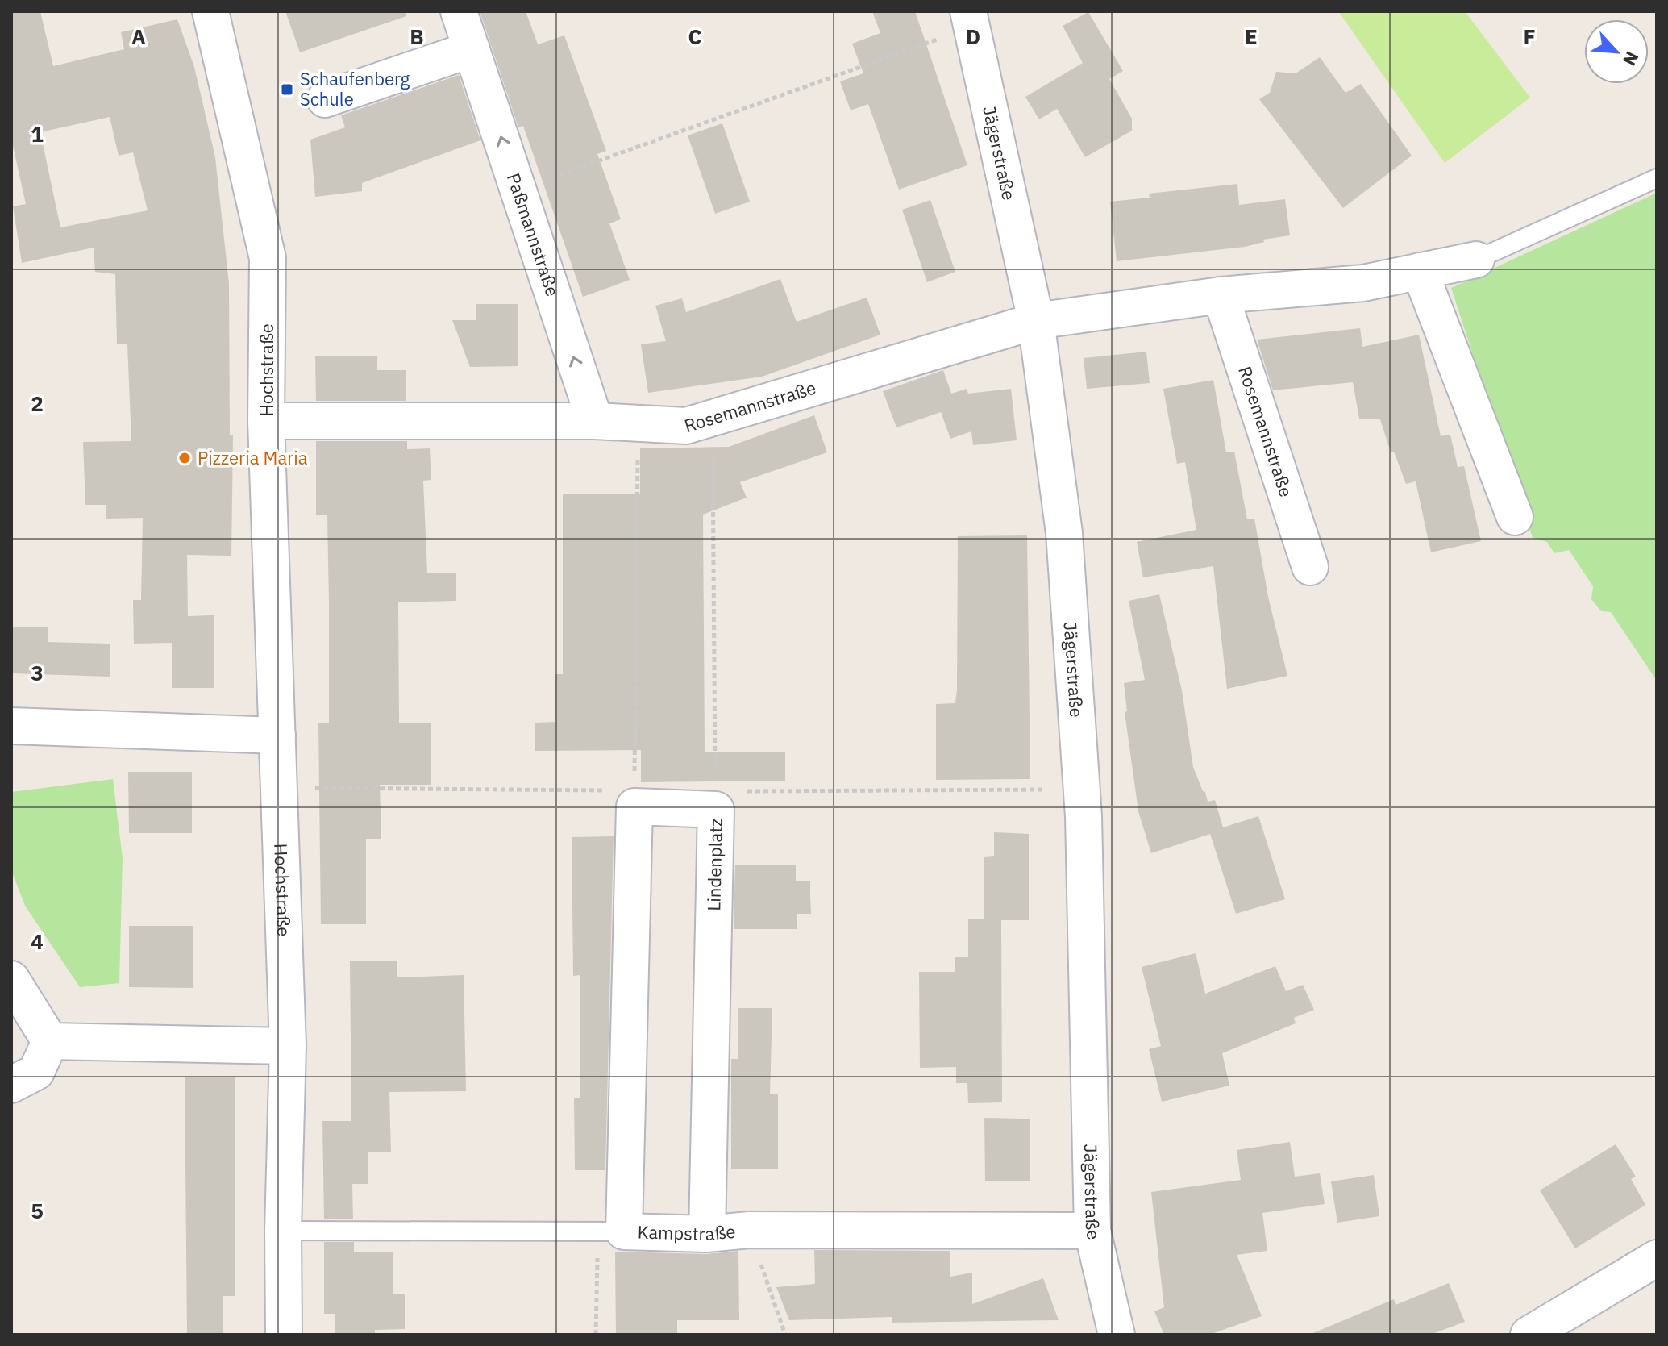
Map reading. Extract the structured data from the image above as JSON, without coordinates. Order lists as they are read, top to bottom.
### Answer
{
  "streets": {
    "street": [
      "Jägerstraße",
      "Paßmannstraße",
      "Hochstraße",
      "Rosemannstraße",
      "Lindenplatz",
      "Kampstraße"
    ]
  },
  "crossings": [
    ["Jägerstraße", "Rosemannstraße"],
    ["Jägerstraße", "Kampstraße"],
    ["Paßmannstraße", "Rosemannstraße"],
    ["Hochstraße", "Rosemannstraße"],
    ["Hochstraße", "Kampstraße"],
    ["Lindenplatz", "Kampstraße"]
  ],
  "one_way": ["Paßmannstraße"],
  "places": {
    "transit": ["Schaufenberg Schule"],
    "other": ["Pizzeria Maria"]
  },
  "north": "bottom right",
  "grid": {
    "columns": [
      "A",
      "B",
      "C",
      "D",
      "E",
      "F"
    ],
    "rows": [
      "1",
      "2",
      "3",
      "4",
      "5"
    ]
  }
}
